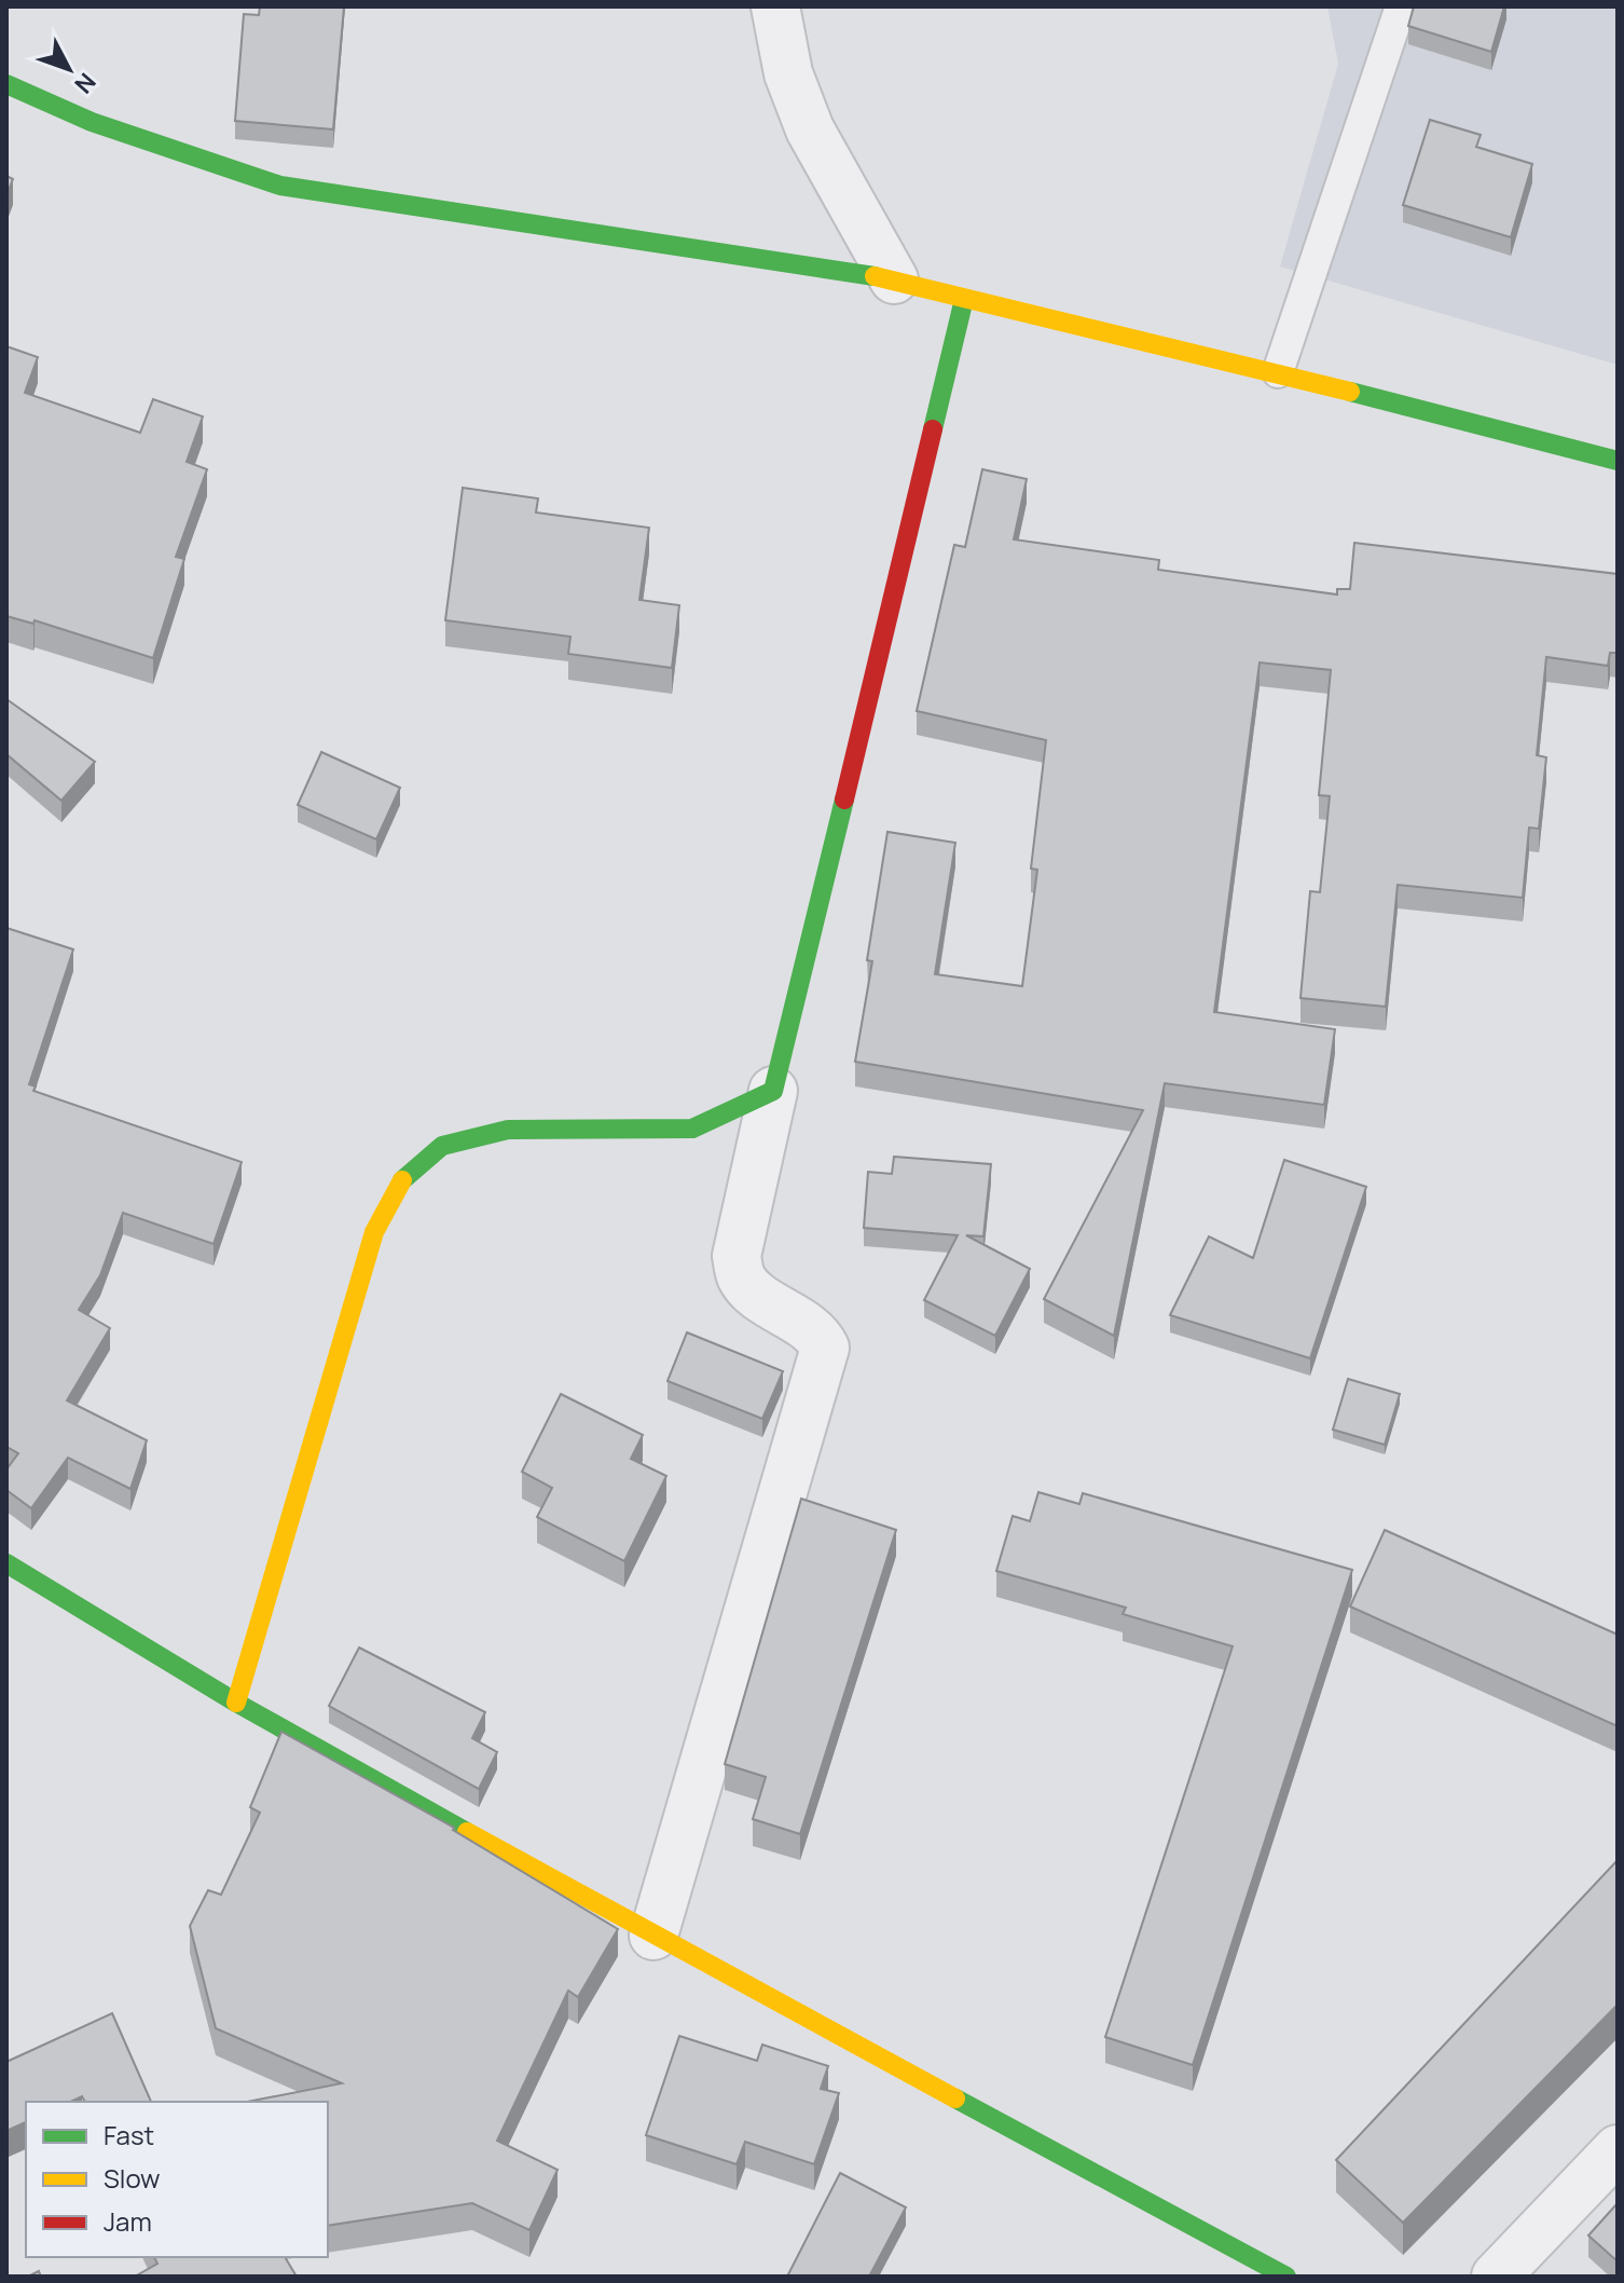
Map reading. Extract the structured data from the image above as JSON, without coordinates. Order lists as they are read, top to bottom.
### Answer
{
  "legend": ["Fast", "Slow", "Jam"],
  "north": "bottom right"
}
